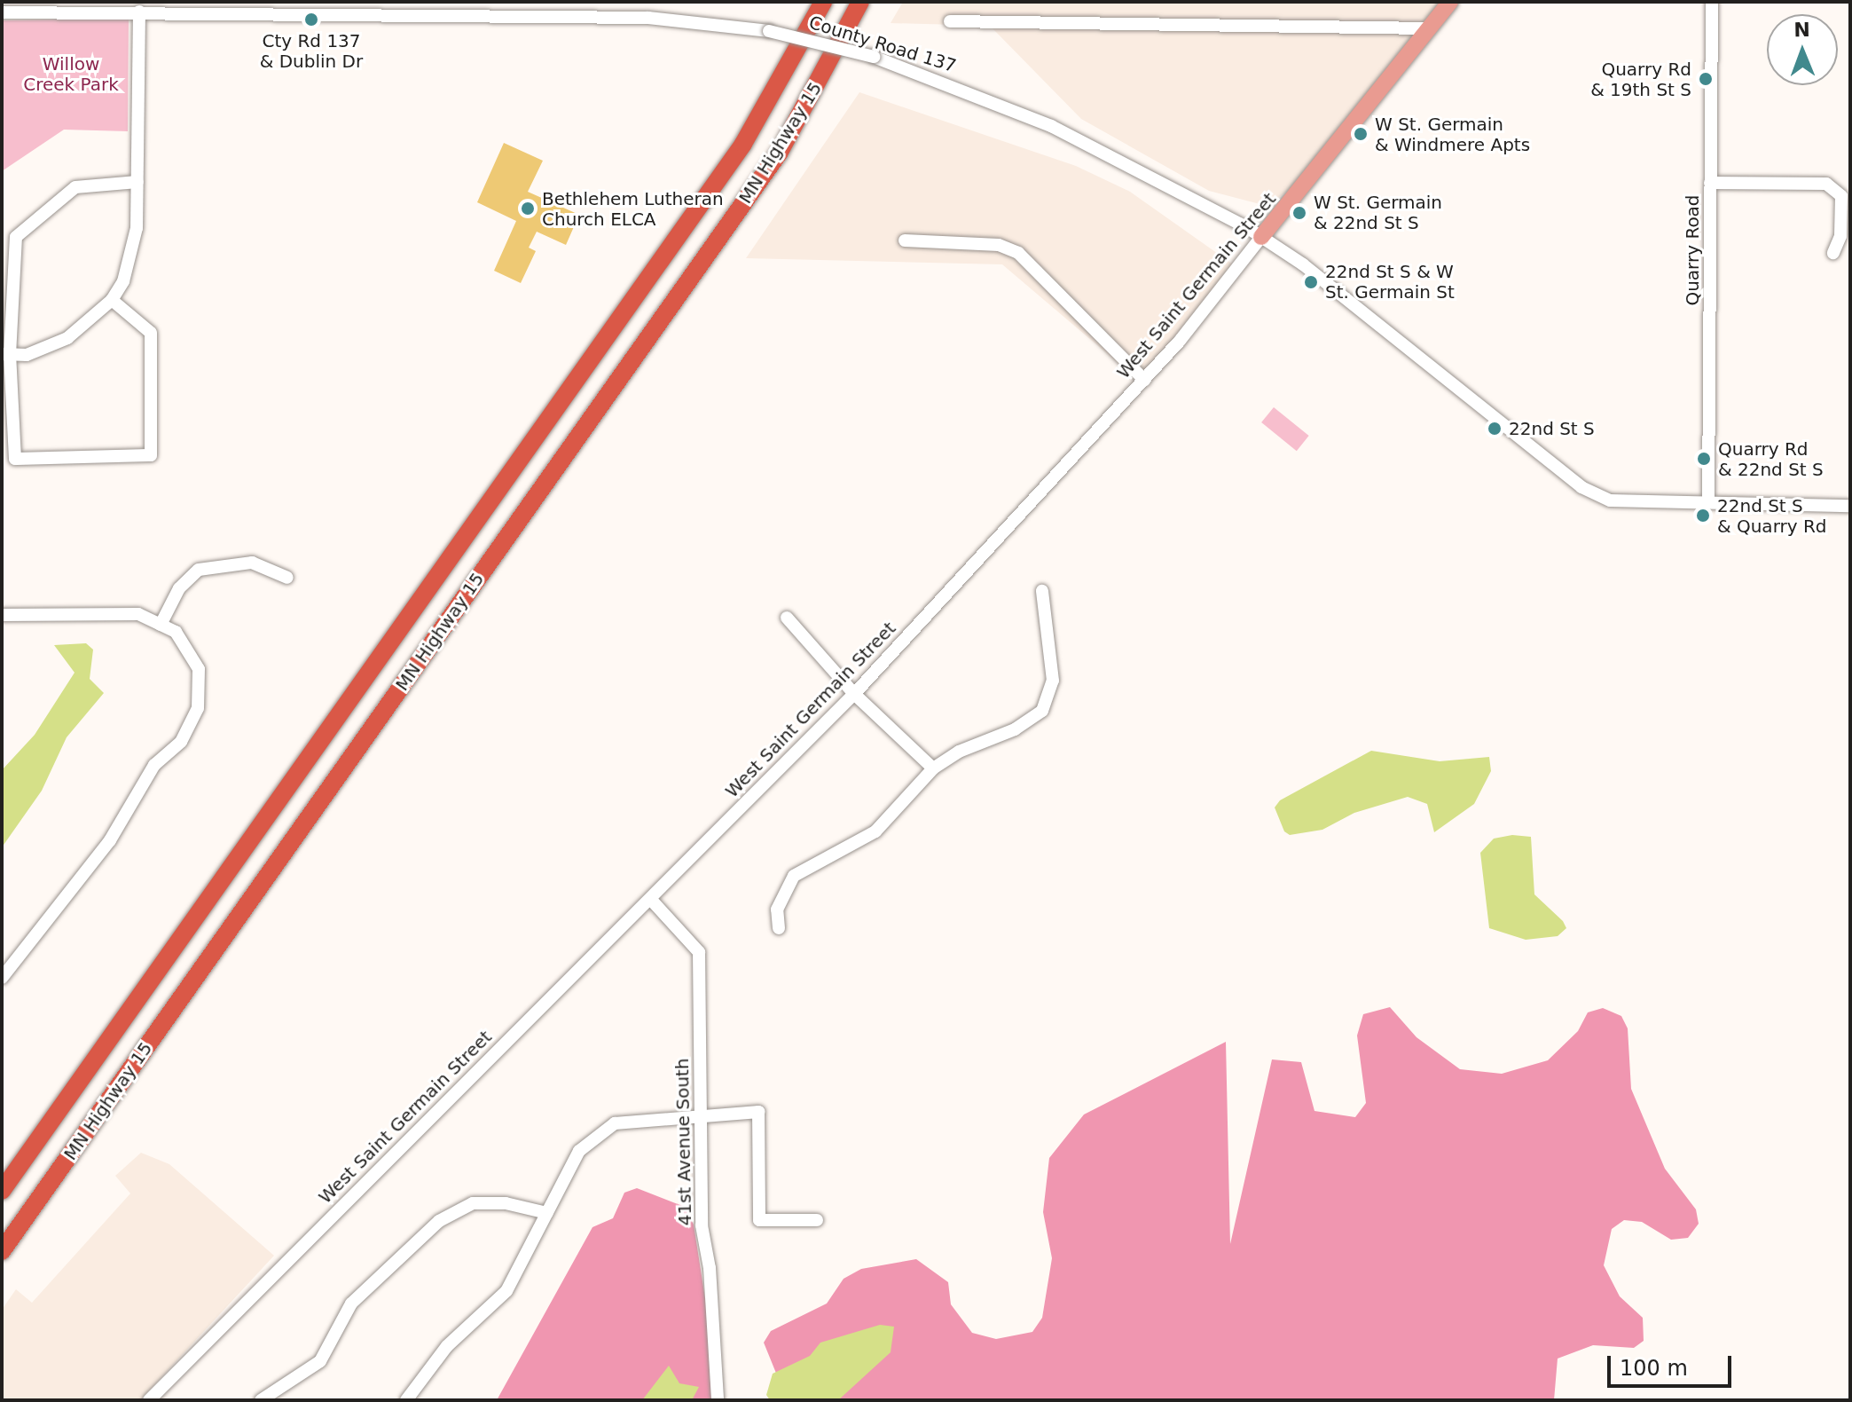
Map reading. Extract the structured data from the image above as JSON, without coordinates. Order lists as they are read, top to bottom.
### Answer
{
  "streets": {
    "highway": ["MN Highway 15"],
    "main road": ["West Saint Germain Street"],
    "street": ["County Road 137", "Quarry Road", "41st Avenue South"]
  },
  "crossings": [
    ["County Road 137", "Quarry Road"],
    ["County Road 137", "West Saint Germain Street"],
    ["West Saint Germain Street", "41st Avenue South"]
  ],
  "parks": ["Willow Creek Park"],
  "places": [
    "Cty Rd 137 & Dublin Dr",
    "Quarry Rd & 19th St S",
    "W St. Germain & Windmere Apts",
    "Bethlehem Lutheran Church ELCA",
    "W St. Germain & 22nd St S",
    "22nd St S & W St. Germain St",
    "22nd St S",
    "Quarry Rd & 22nd St S",
    "22nd St S & Quarry Rd"
  ],
  "scale_bar": "100 m",
  "north": "top"
}
